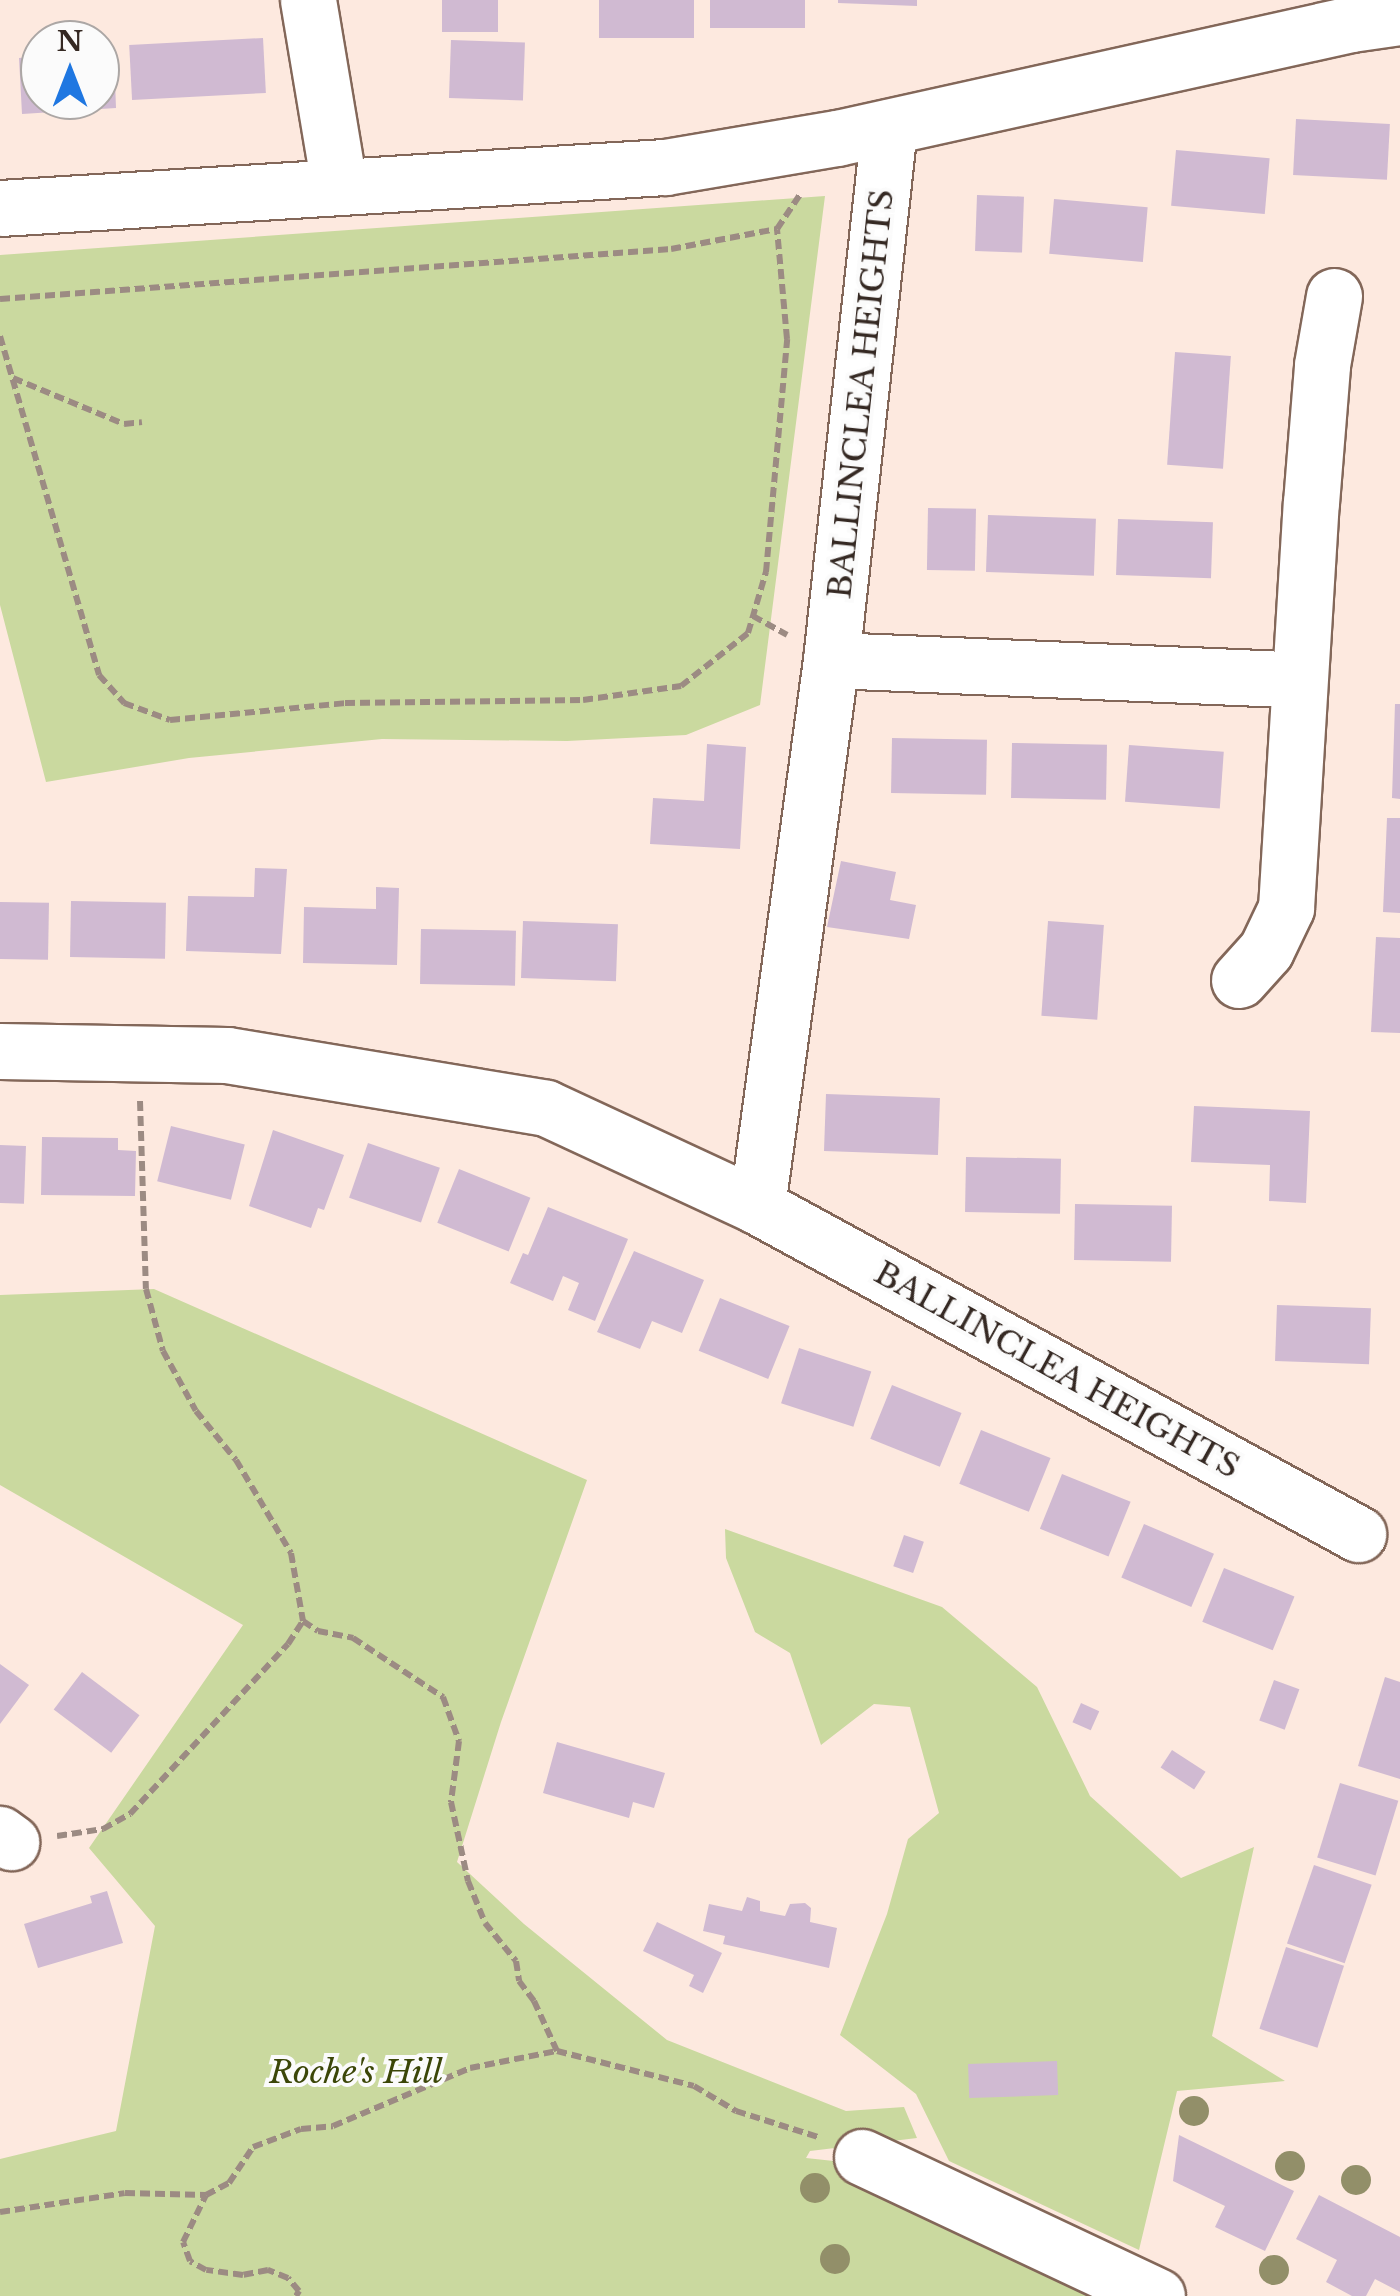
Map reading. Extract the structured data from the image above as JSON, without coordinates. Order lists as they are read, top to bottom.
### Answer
{
  "streets": {
    "street": ["BALLINCLEA HEIGHTS"]
  },
  "parks": ["Roche's Hill"],
  "north": "top"
}
